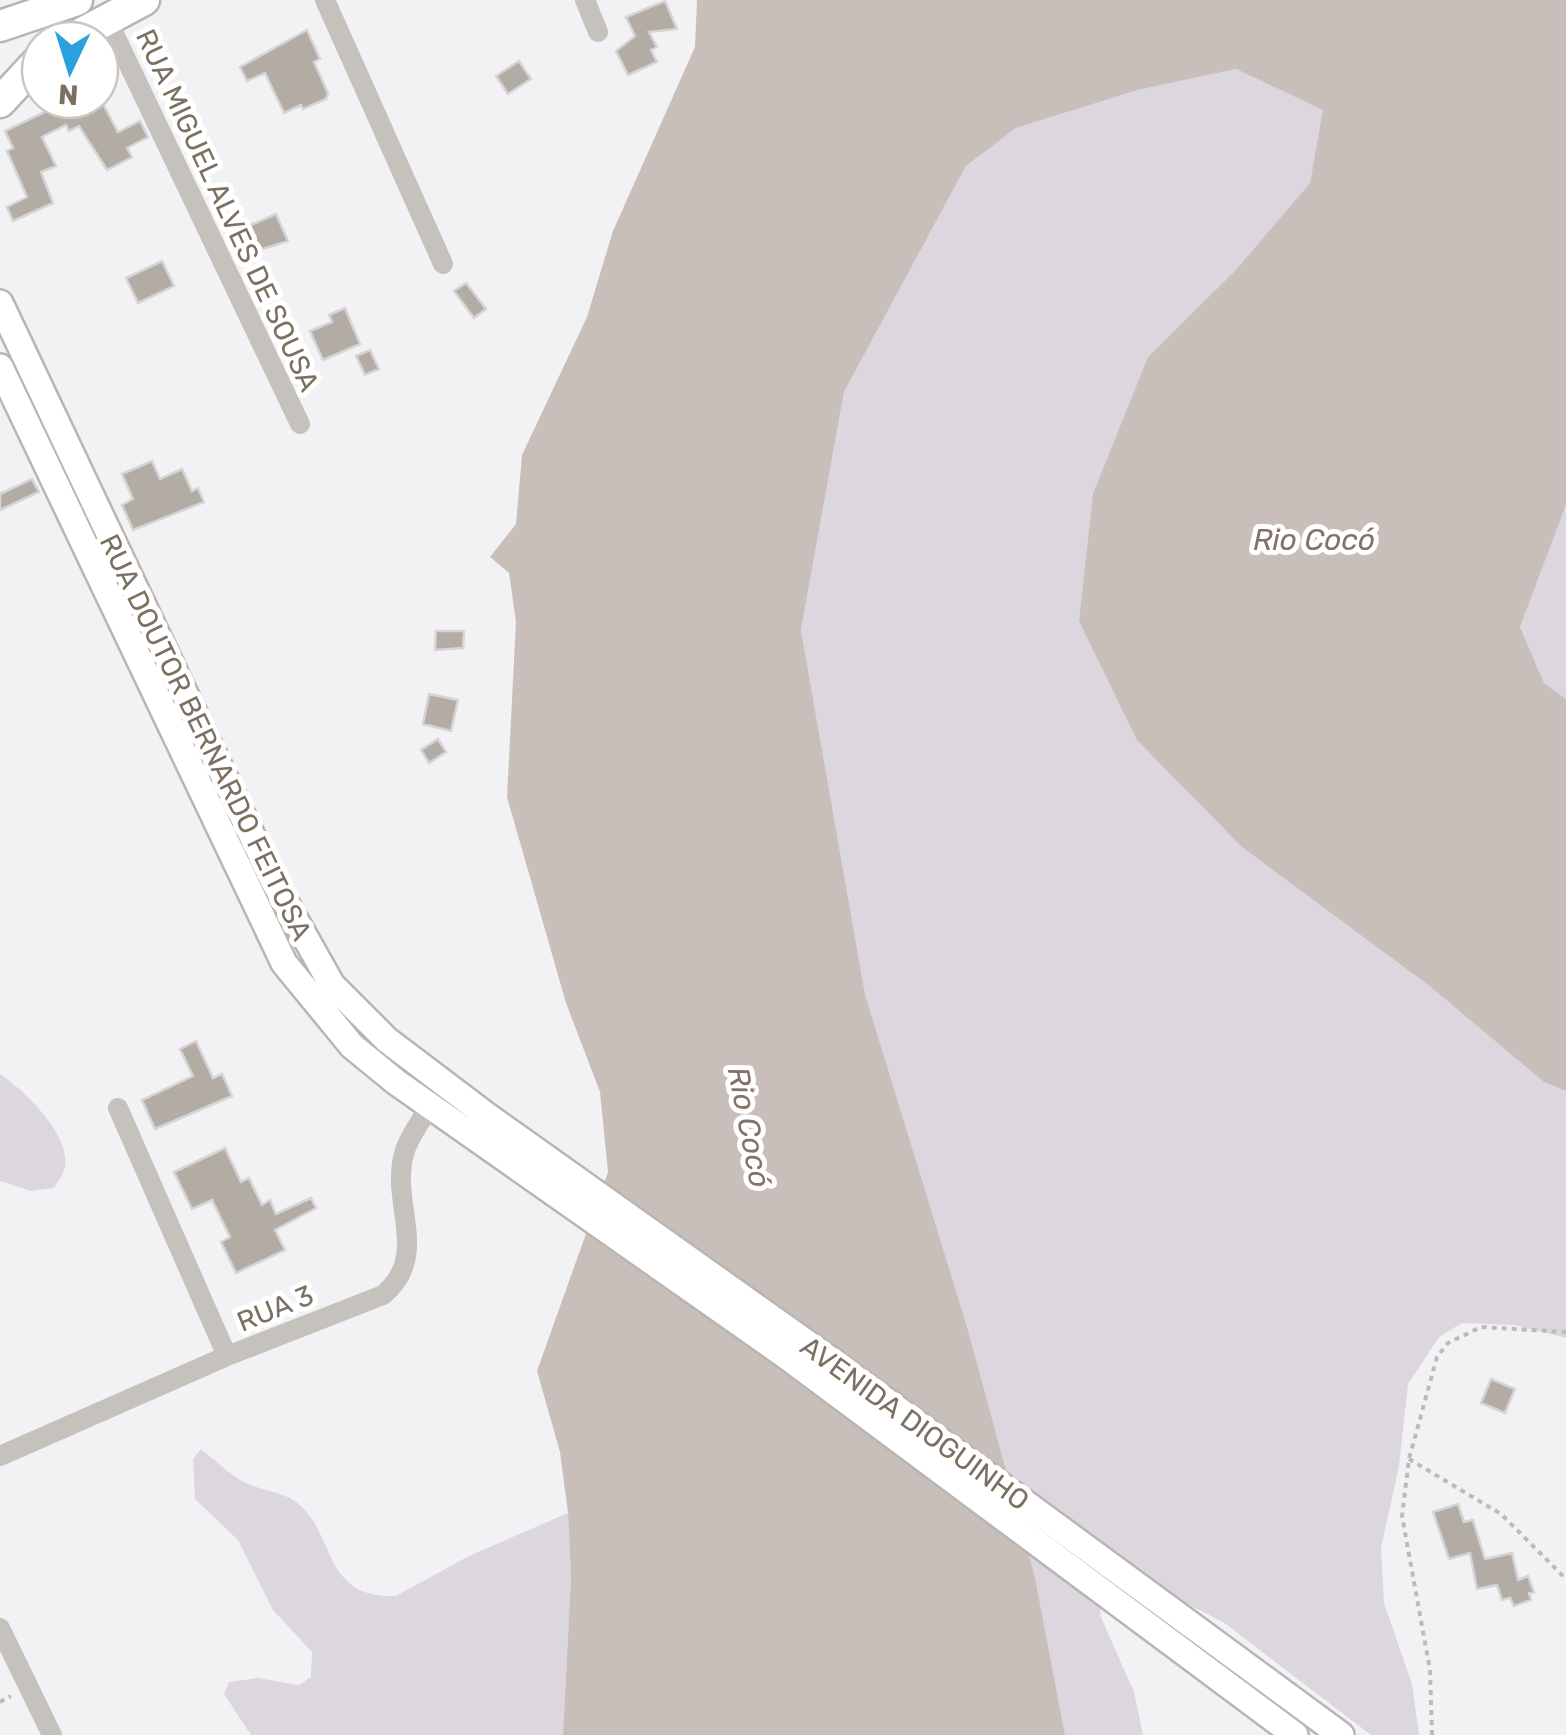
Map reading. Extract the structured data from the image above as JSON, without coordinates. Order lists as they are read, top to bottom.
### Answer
{
  "streets": {
    "main road": ["RUA DOUTOR BERNARDO FEITOSA", "AVENIDA DIOGUINHO"],
    "street": ["RUA MIGUEL ALVES DE SOUSA", "RUA 3"]
  },
  "crossings": [
    ["RUA DOUTOR BERNARDO FEITOSA", "RUA 3"],
    ["RUA DOUTOR BERNARDO FEITOSA", "AVENIDA DIOGUINHO"]
  ],
  "water": ["Rio Cocó"],
  "north": "bottom"
}
